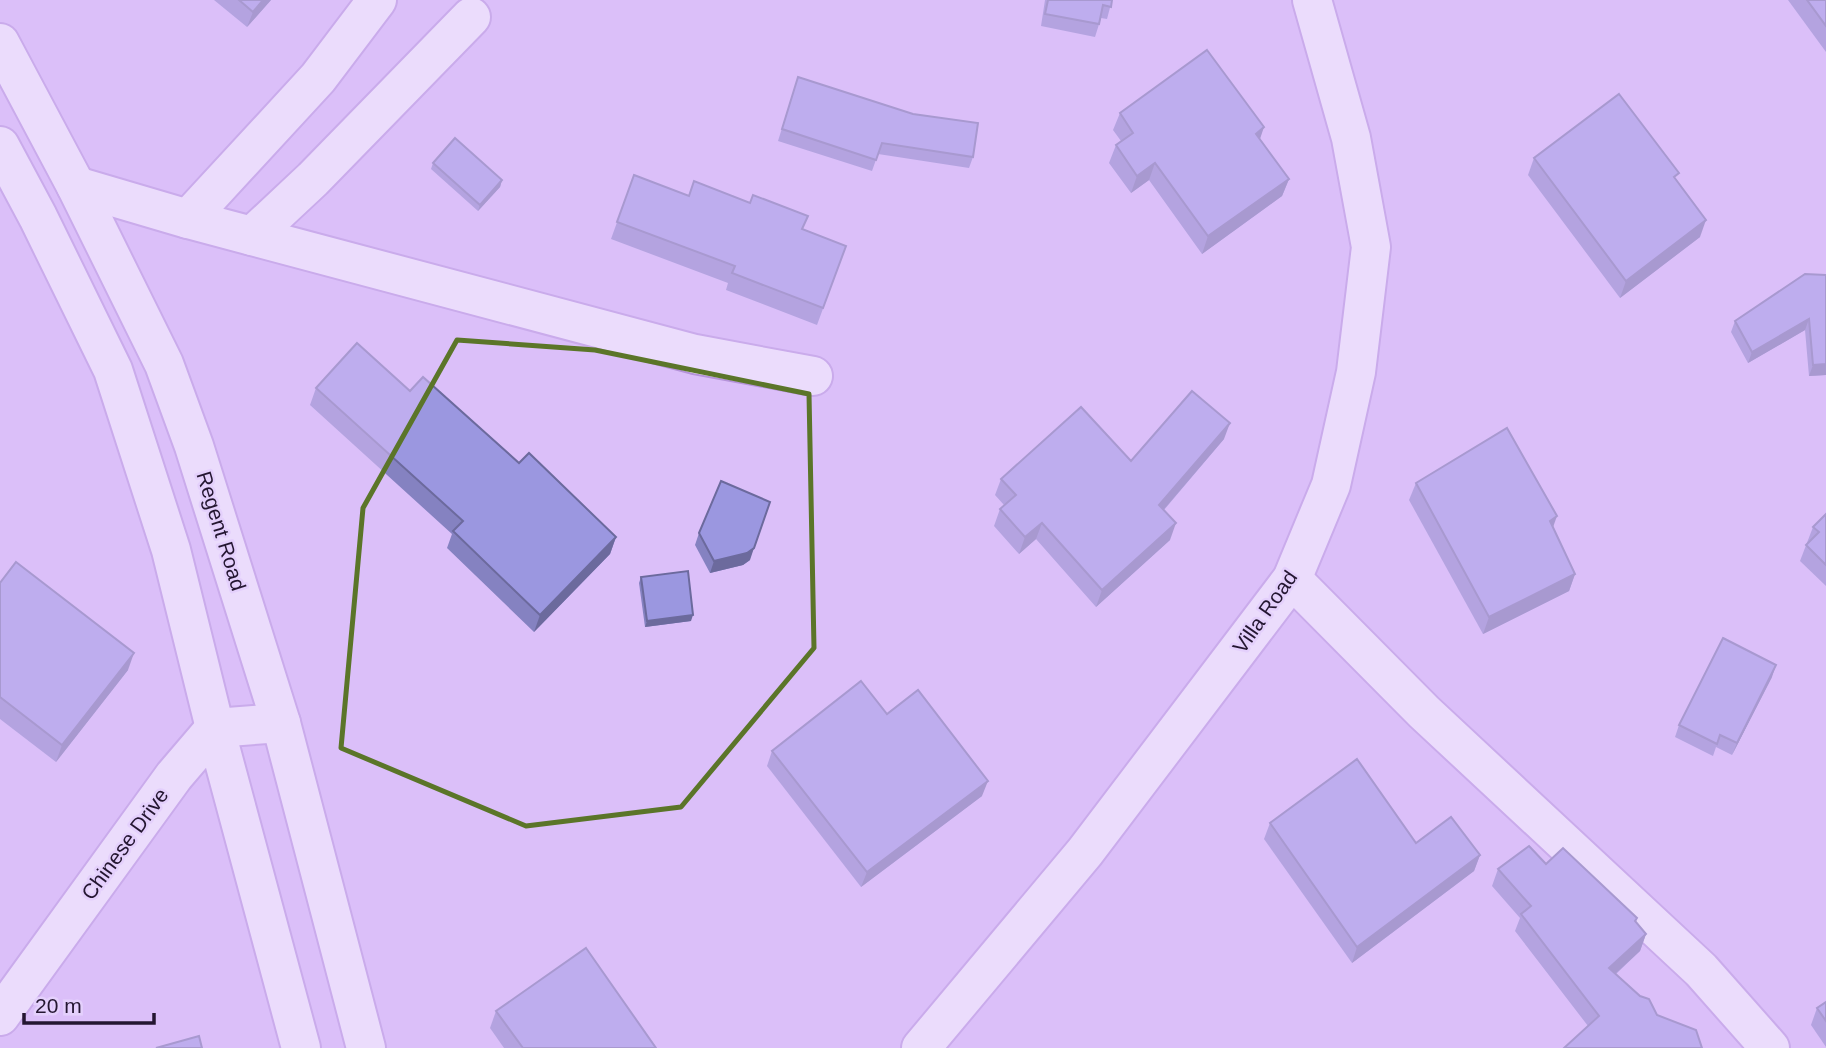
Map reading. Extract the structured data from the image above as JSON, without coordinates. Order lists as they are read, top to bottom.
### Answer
{
  "streets": {
    "street": ["Regent Road", "Villa Road", "Chinese Drive"]
  },
  "scale_bar": "20 m"
}
